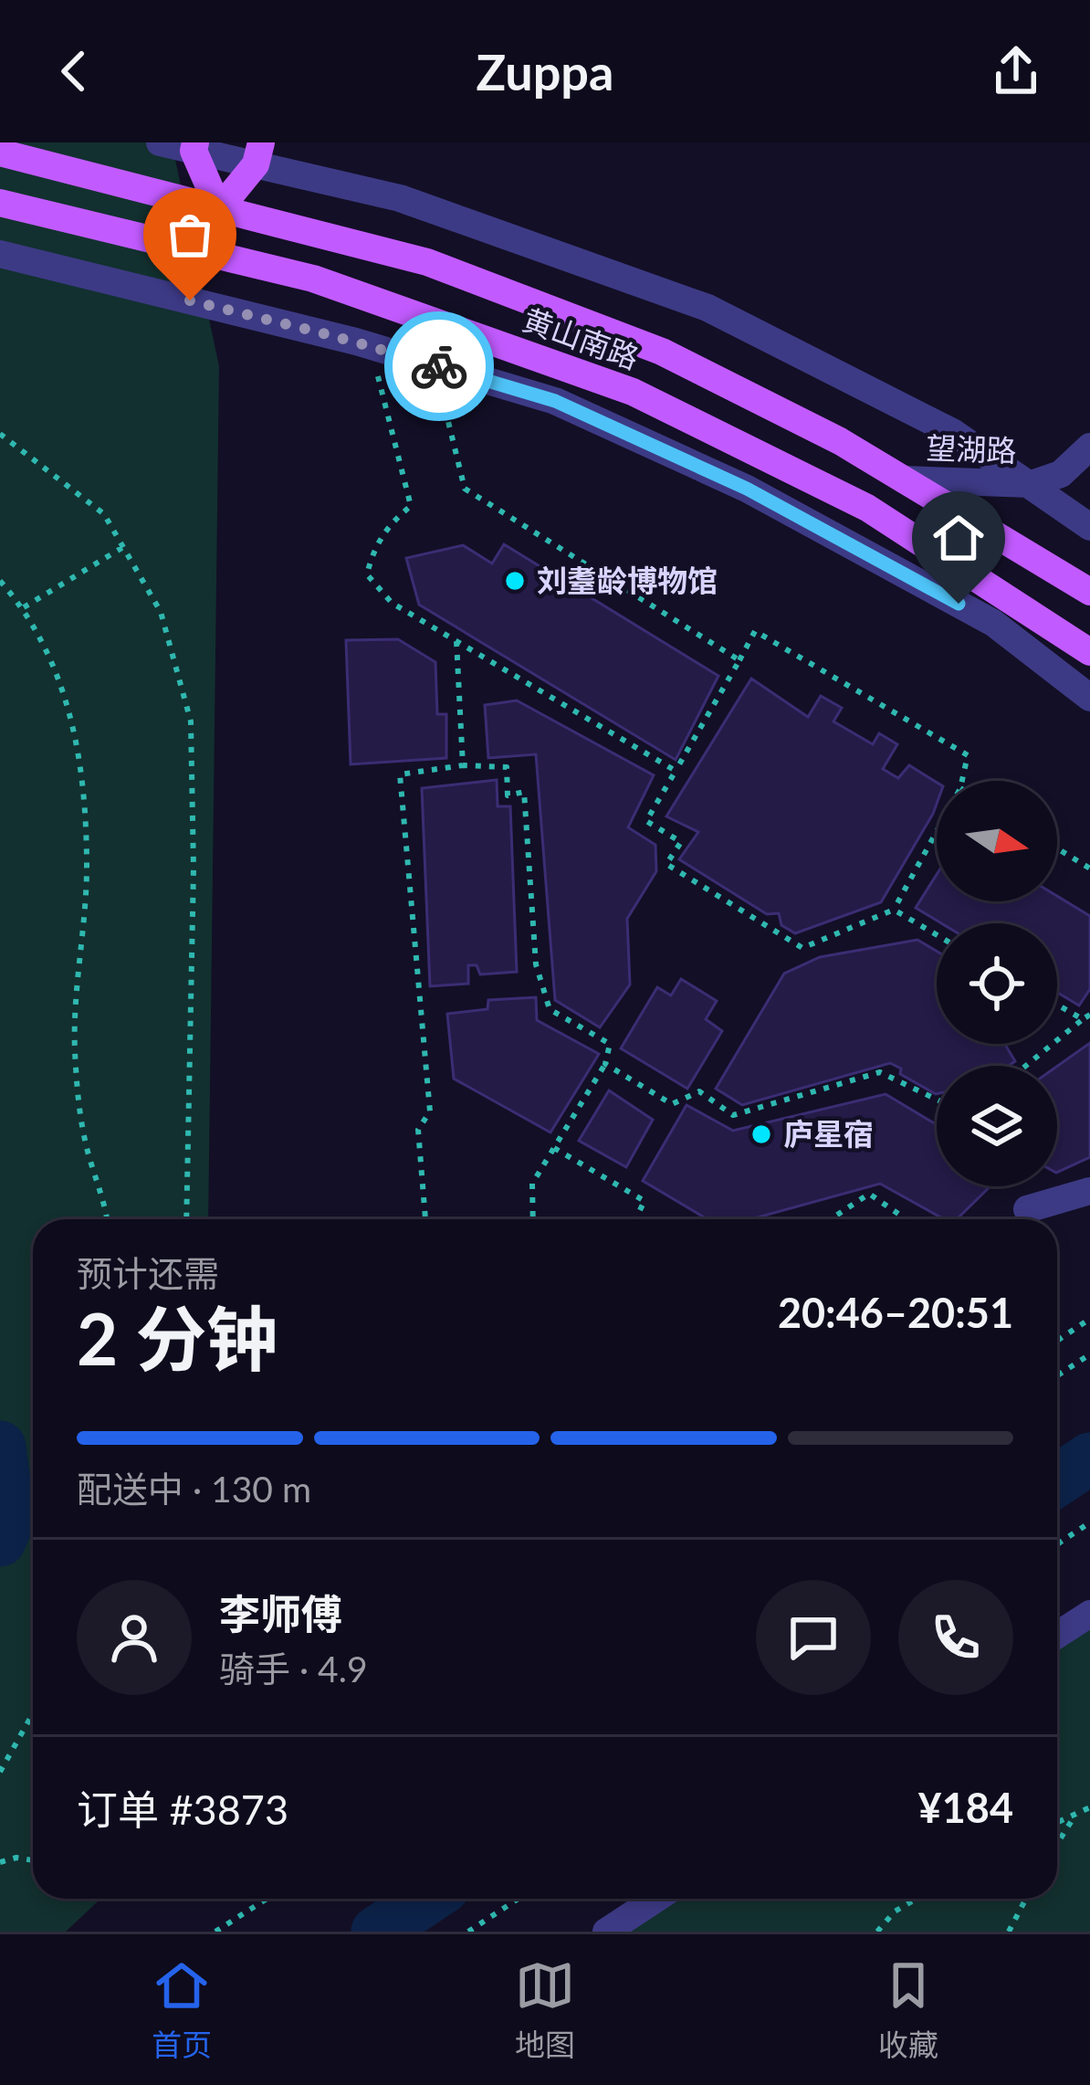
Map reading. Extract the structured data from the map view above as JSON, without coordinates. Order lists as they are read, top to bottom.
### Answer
{
  "streets": {
    "main road": ["黄山南路"],
    "street": ["望湖路"]
  },
  "crossings": [
    ["黄山南路", "望湖路"]
  ],
  "places": ["刘耋龄博物馆", "庐星宿"],
  "north": "right",
  "page": {
    "header": "Zuppa",
    "heading": ["2 分钟", "预计还需", "20:46–20:51"],
    "panel": [
      "李师傅",
      "骑手 · 4.9",
      "订单 #3873",
      "¥184"
    ],
    "bar": "配送中 · 130 m",
    "tabs": ["首页", "地图", "收藏"]
  }
}
